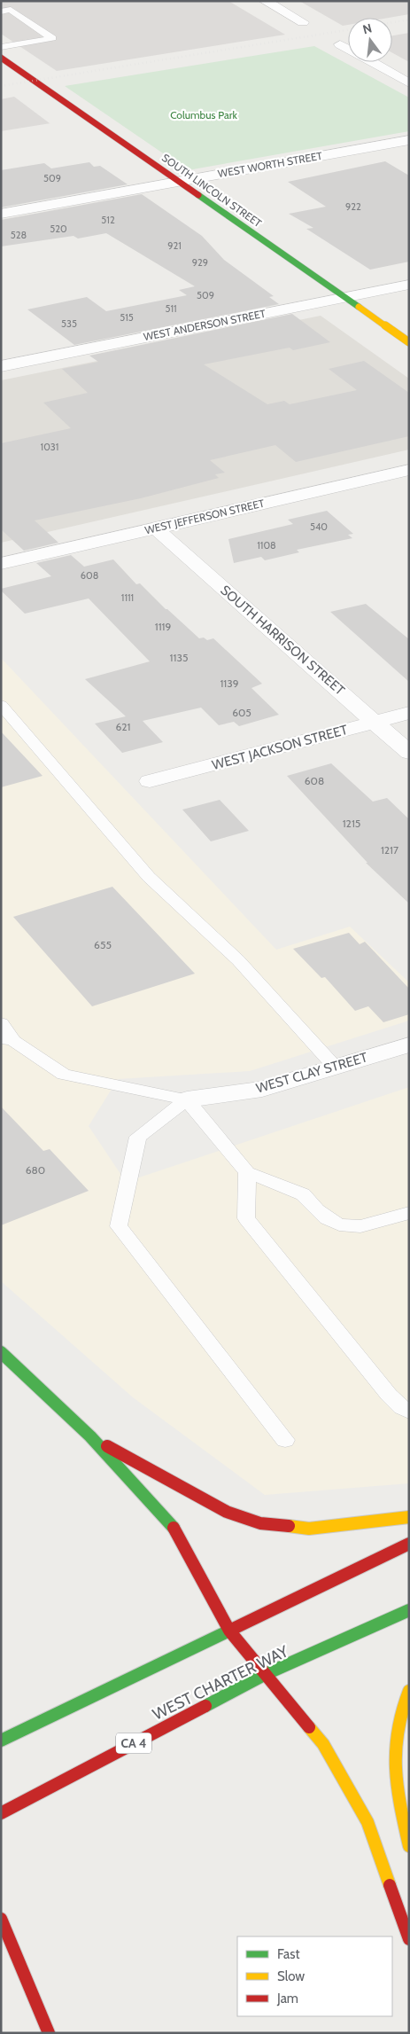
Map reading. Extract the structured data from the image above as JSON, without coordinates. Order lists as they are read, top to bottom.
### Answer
{
  "streets": {
    "main road": ["SOUTH LINCOLN STREET", "WEST CHARTER WAY", "CA 4"],
    "street": [
      "WEST WORTH STREET",
      "WEST ANDERSON STREET",
      "WEST JEFFERSON STREET",
      "SOUTH HARRISON STREET",
      "WEST JACKSON STREET",
      "WEST CLAY STREET"
    ]
  },
  "crossings": [
    ["WEST WORTH STREET", "SOUTH LINCOLN STREET"],
    ["SOUTH LINCOLN STREET", "WEST ANDERSON STREET"],
    ["WEST JEFFERSON STREET", "SOUTH HARRISON STREET"],
    ["SOUTH HARRISON STREET", "WEST JACKSON STREET"]
  ],
  "parks": ["Columbus Park"],
  "house_numbers": [
    "509",
    "922",
    "512",
    "520",
    "528",
    "921",
    "929",
    "509",
    "511",
    "515",
    "535",
    "1031",
    "540",
    "1108",
    "608",
    "1111",
    "1119",
    "1135",
    "1139",
    "605",
    "621",
    "608",
    "1215",
    "1217",
    "655",
    "680"
  ],
  "legend": ["Fast", "Slow", "Jam"],
  "north": "top"
}
